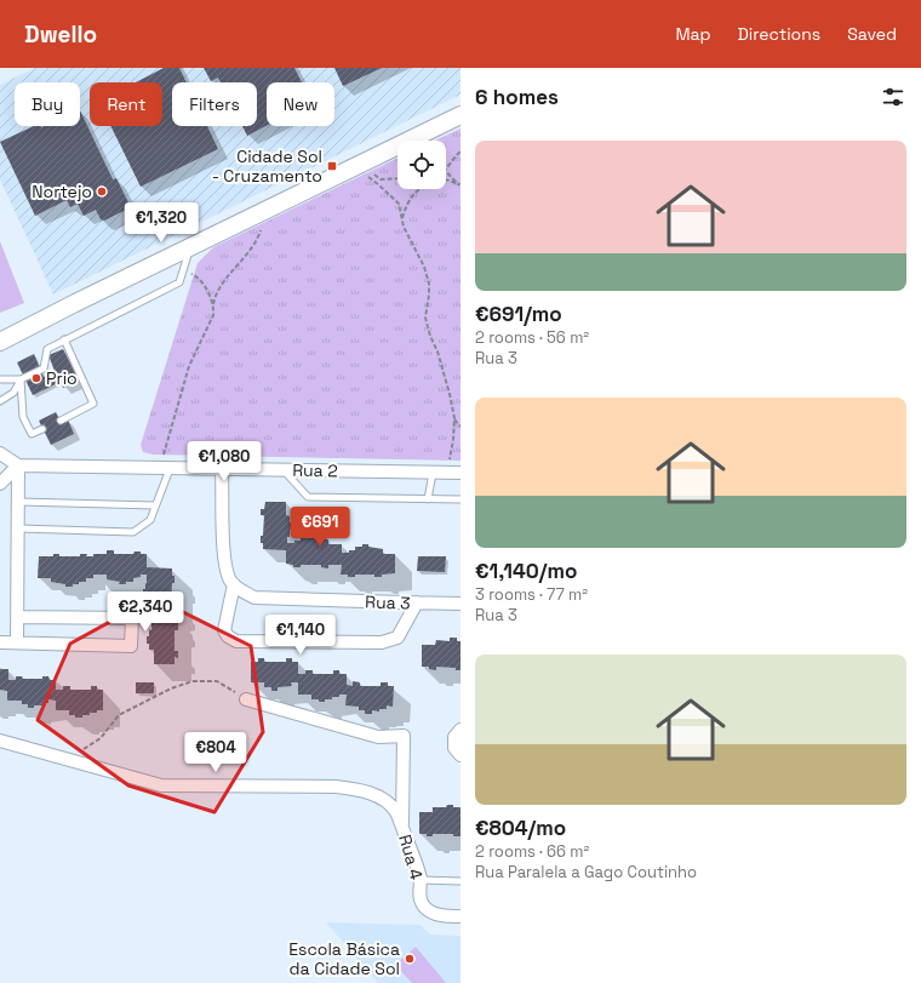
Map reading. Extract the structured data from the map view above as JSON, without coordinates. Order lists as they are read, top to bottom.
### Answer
{
  "streets": {
    "street": ["Rua 2", "Rua 3", "Rua 4"]
  },
  "places": {
    "transit": ["Cidade Sol - Cruzamento"],
    "other": ["Nortejo", "Prio", "Escola Básica da Cidade Sol"]
  },
  "page": {
    "header": "Dwello",
    "nav": ["Map", "Directions", "Saved"],
    "heading": "6 homes",
    "chip": [
      "Buy",
      "Rent",
      "Filters",
      "New"
    ],
    "list": [
      {
        "name": "€691/mo",
        "note": "2 rooms · 56 m² · Rua 3"
      },
      {
        "name": "€1,140/mo",
        "note": "3 rooms · 77 m² · Rua 3"
      },
      {
        "name": "€804/mo",
        "note": "2 rooms · 66 m² · Rua Paralela a Gago Coutinho"
      }
    ],
    "price": [
      "€1,320",
      "€1,080",
      "€691",
      "€2,340",
      "€1,140",
      "€804"
    ]
  }
}
